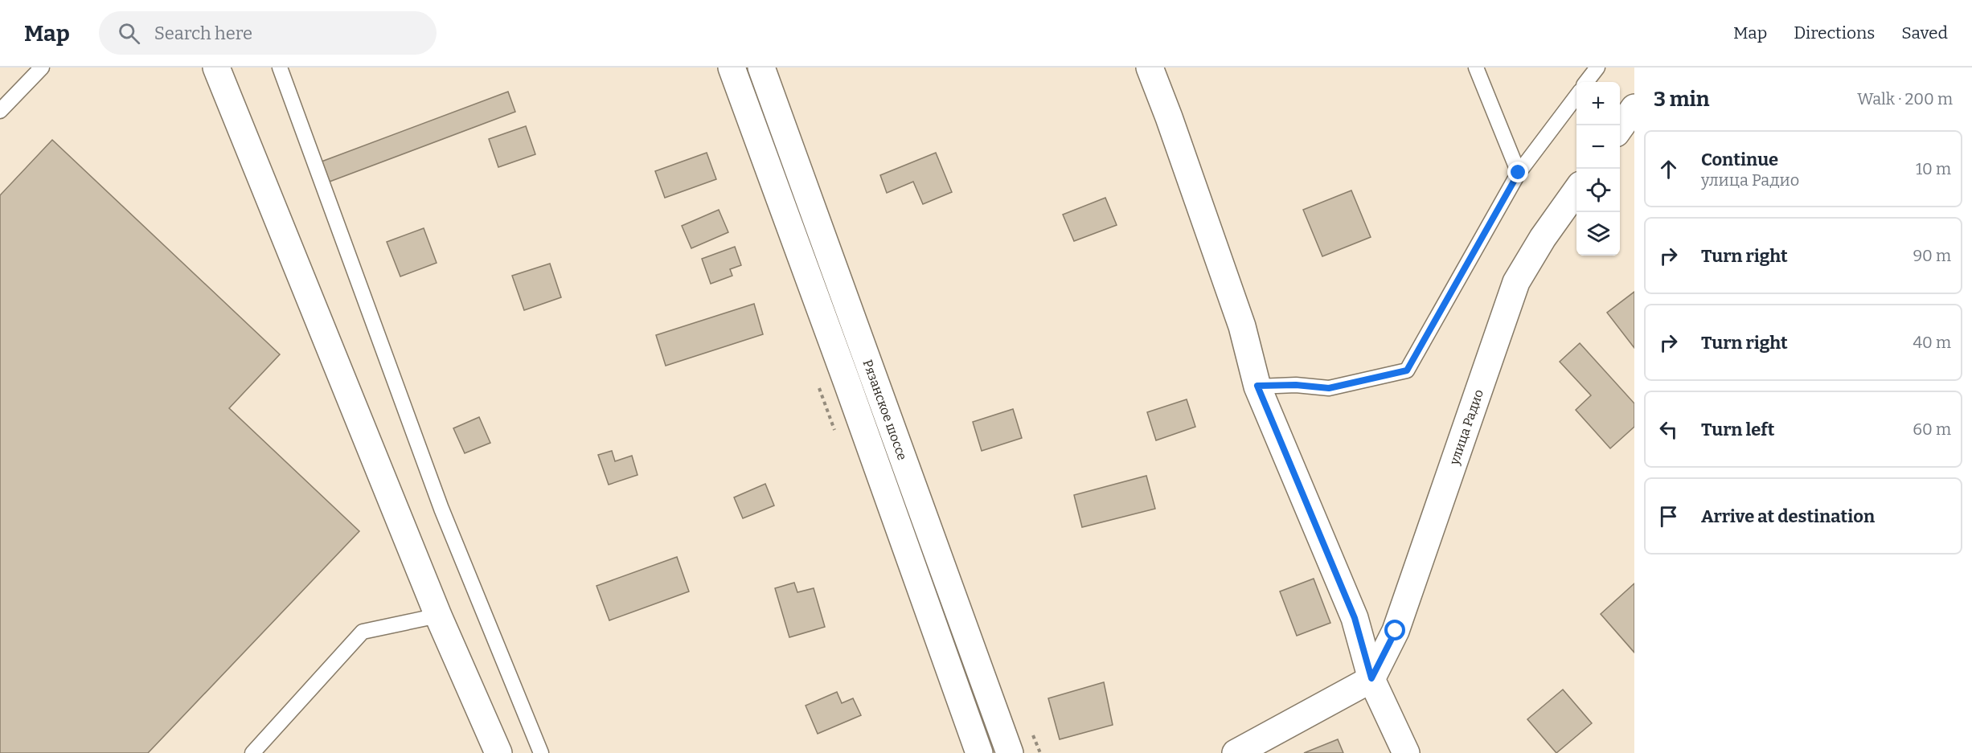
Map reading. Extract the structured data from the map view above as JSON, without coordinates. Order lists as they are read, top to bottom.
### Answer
{
  "streets": {
    "street": ["Рязанское шоссе", "улица Радио"]
  },
  "page": {
    "header": "Map",
    "search": "Search here",
    "nav": ["Map", "Directions", "Saved"],
    "heading": ["3 min", "Walk · 200 m"],
    "map_buttons": ["+", "−"],
    "list": [
      ["Continue", "улица Радио", "10 m"],
      ["Turn right", "90 m"],
      ["Turn right", "40 m"],
      ["Turn left", "60 m"],
      "Arrive at destination"
    ]
  }
}
